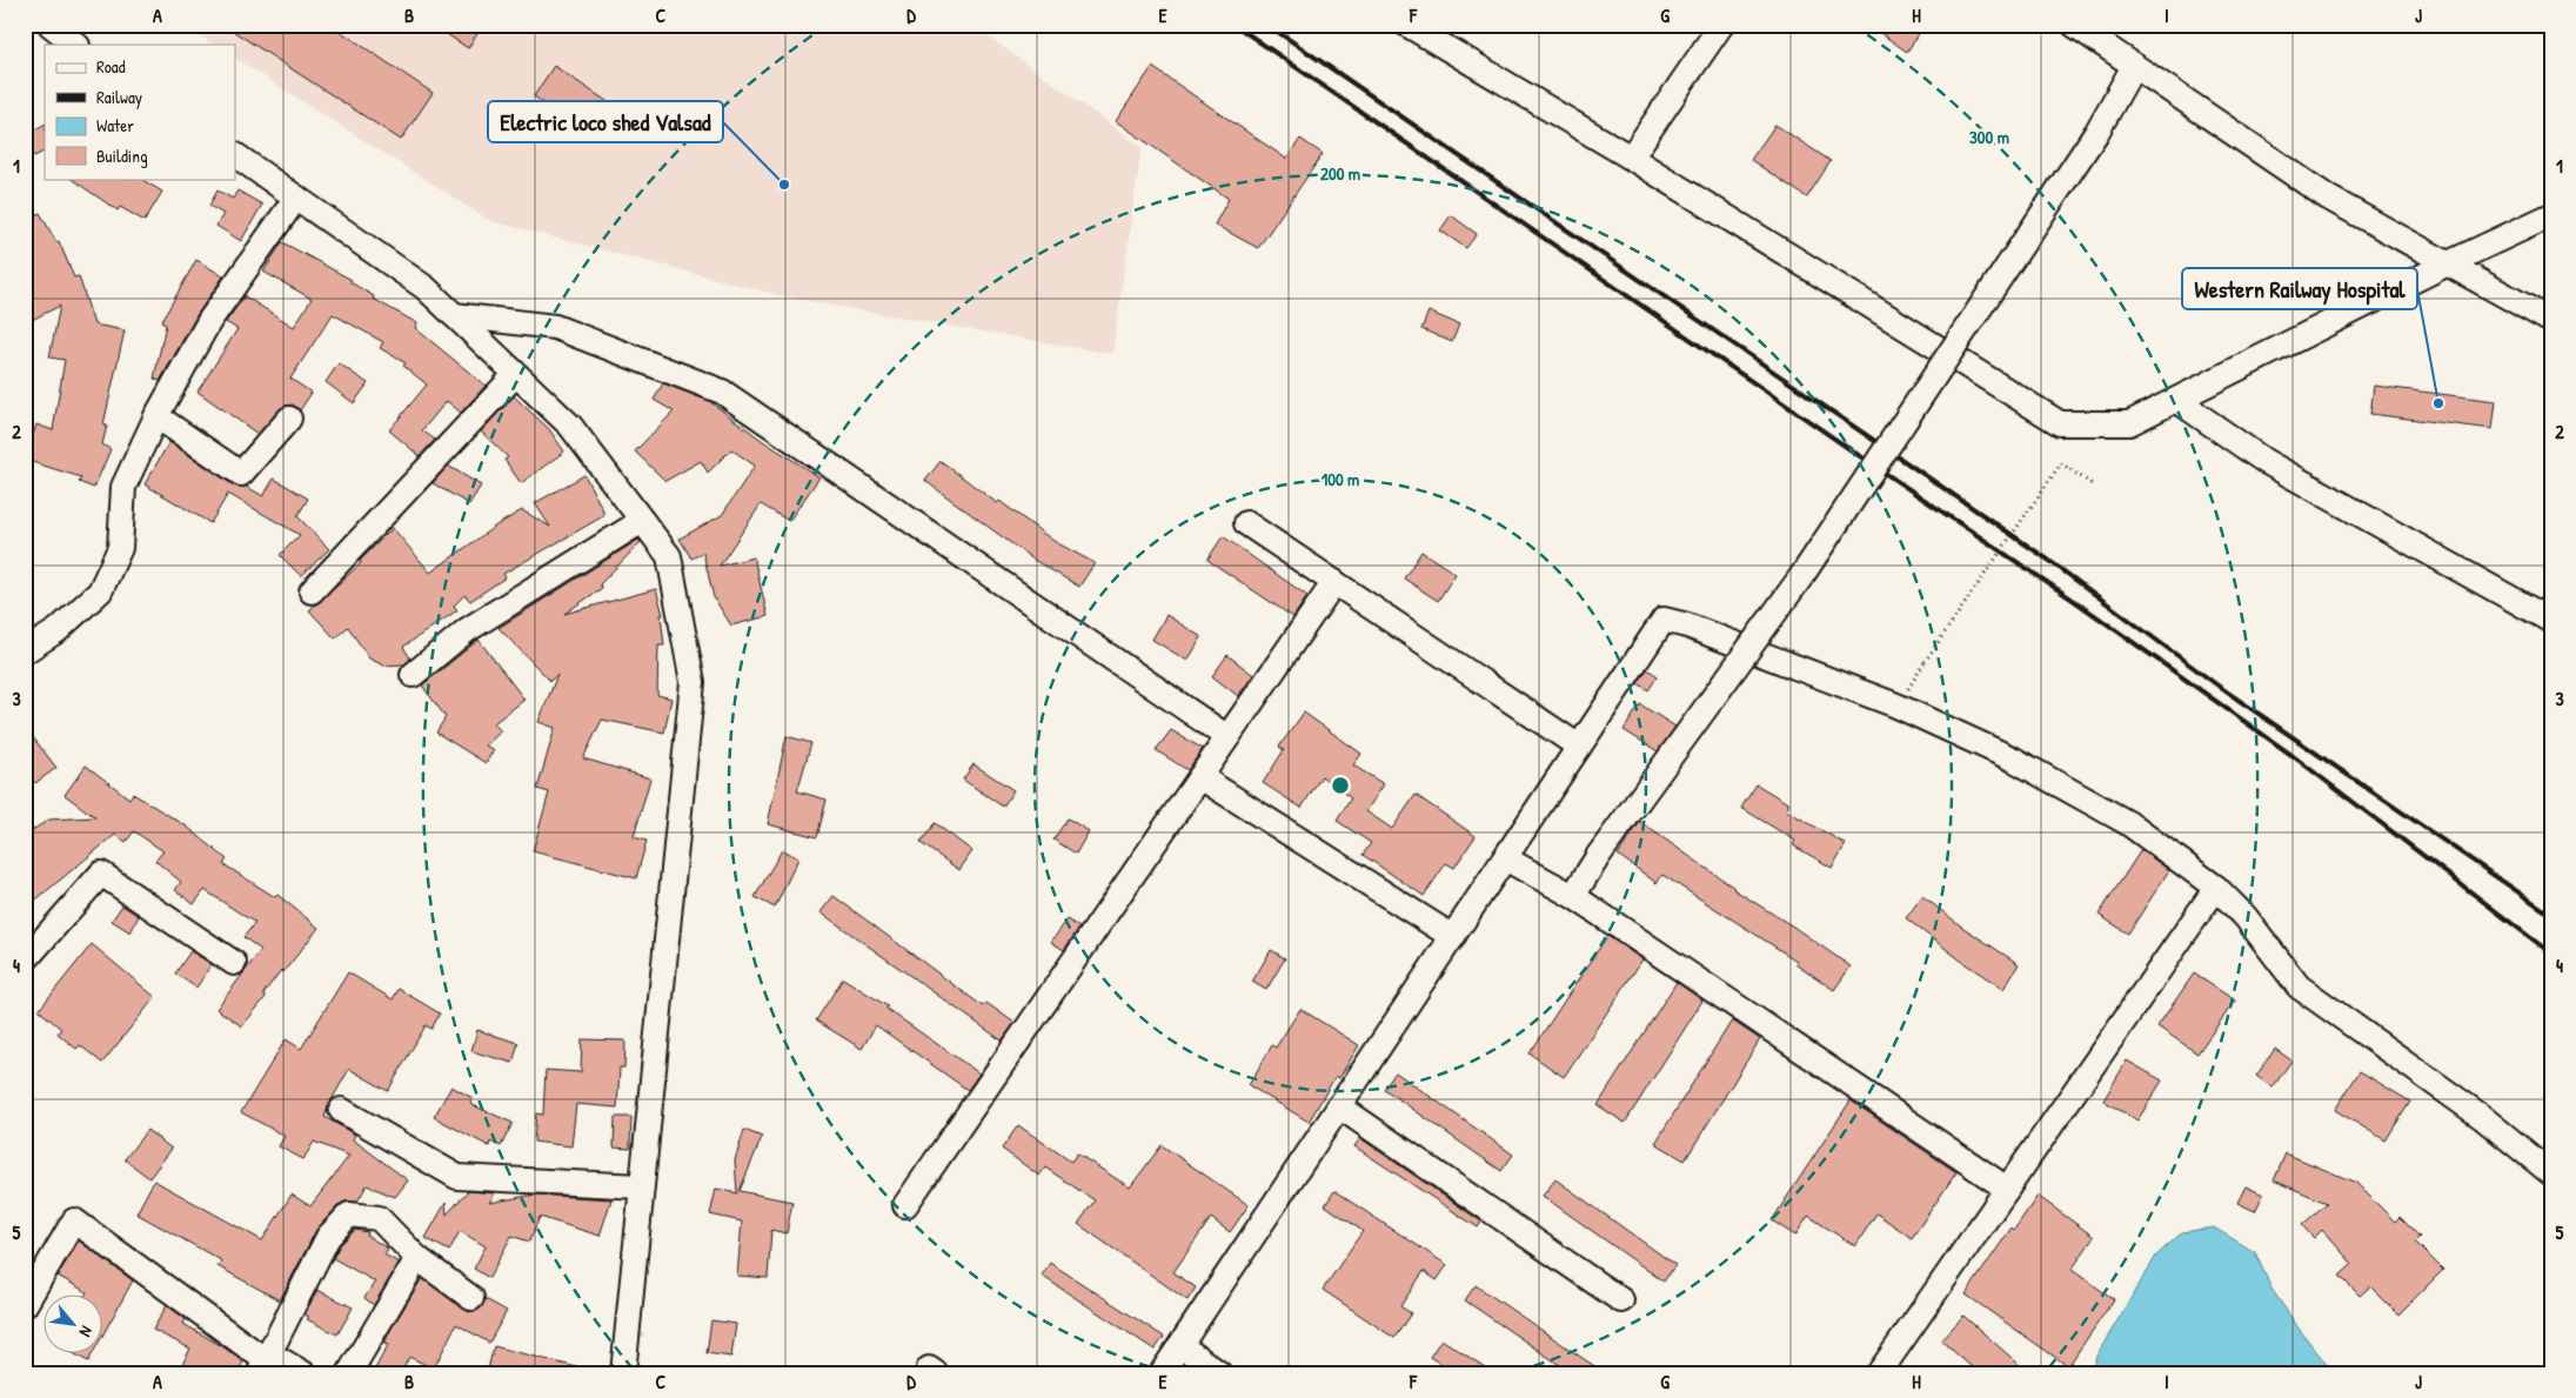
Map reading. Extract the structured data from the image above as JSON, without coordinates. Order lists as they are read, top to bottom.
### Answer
{
  "places": ["Electric loco shed Valsad", "Western Railway Hospital"],
  "legend": [
    "Road",
    "Railway",
    "Water",
    "Building"
  ],
  "north": "bottom right",
  "grid": {
    "columns": [
      "A",
      "B",
      "C",
      "D",
      "E",
      "F",
      "G",
      "H",
      "I",
      "J"
    ],
    "rows": [
      "1",
      "2",
      "3",
      "4",
      "5"
    ]
  },
  "rings": ["300 m", "200 m", "100 m"]
}
